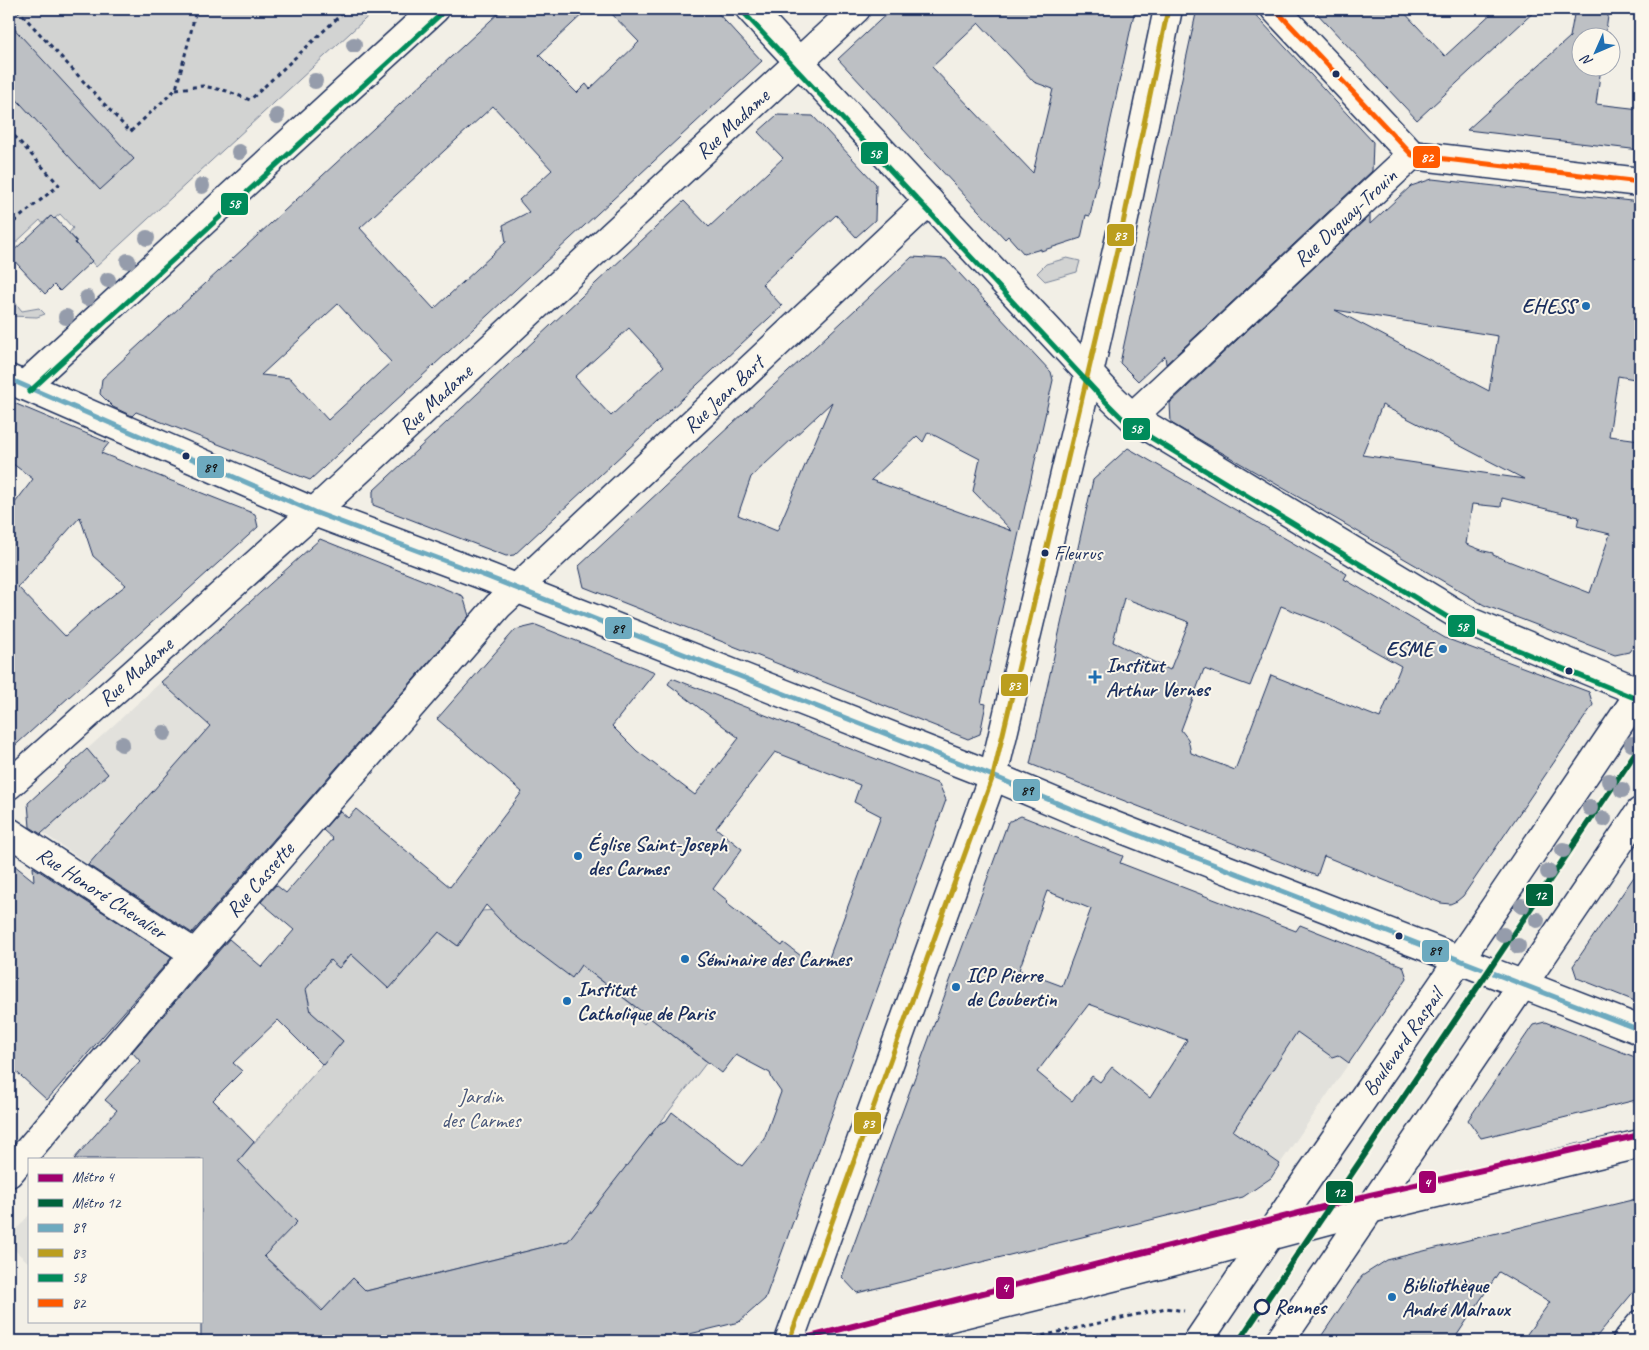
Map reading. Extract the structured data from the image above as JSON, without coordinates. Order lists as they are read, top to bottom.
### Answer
{
  "streets": {
    "street": [
      "Rue Madame",
      "Rue Duguay-Trouin",
      "Rue Jean Bart",
      "Rue Cassette",
      "Rue Honoré Chevalier",
      "Boulevard Raspail"
    ]
  },
  "crossings": [
    ["Rue Jean Bart", "Rue Cassette"],
    ["Rue Cassette", "Rue Honoré Chevalier"]
  ],
  "parks": ["Jardin des Carmes"],
  "places": {
    "other": [
      "EHESS",
      "Fleurus",
      "ESME",
      "Église Saint-Joseph des Carmes",
      "Séminaire des Carmes",
      "ICP Pierre de Coubertin",
      "Institut Catholique de Paris",
      "Bibliothèque André Malraux",
      "Rennes"
    ],
    "health": ["Institut Arthur Vernes"]
  },
  "lines": [
    "transit line 83",
    "transit line 82",
    "transit line 58",
    "transit line 89",
    "metro line 12",
    "metro line 4"
  ],
  "legend": [
    "Métro 4",
    "Métro 12",
    "89",
    "83",
    "58",
    "82"
  ],
  "north": "bottom left"
}
